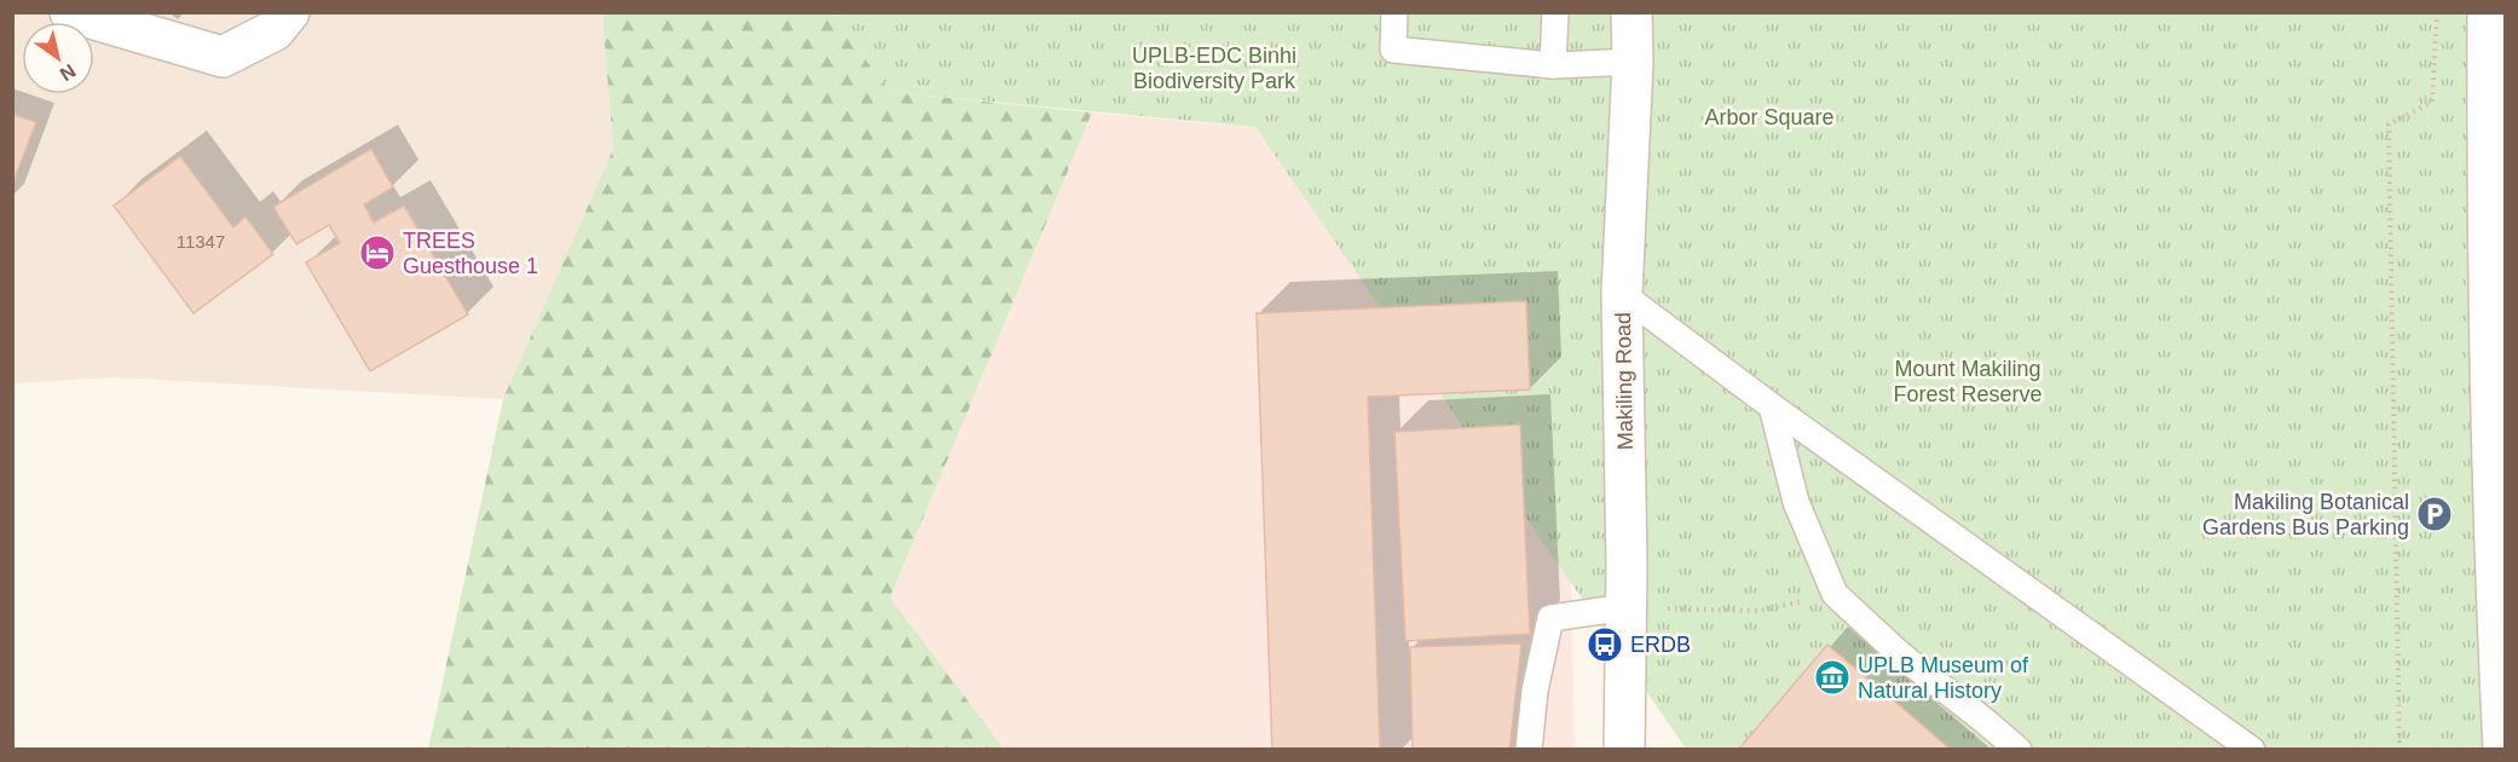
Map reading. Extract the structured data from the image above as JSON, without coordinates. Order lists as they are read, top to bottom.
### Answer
{
  "streets": {
    "street": ["Makiling Road"]
  },
  "parks": ["UPLB-EDC Binhi Biodiversity Park", "Arbor Square", "Mount Makiling Forest Reserve"],
  "places": {
    "hotel": ["TREES Guesthouse 1"],
    "parking": ["Makiling Botanical Gardens Bus Parking"],
    "bus stop": ["ERDB"],
    "museum": ["UPLB Museum of Natural History"]
  },
  "house_numbers": ["11347"],
  "north": "bottom right"
}
